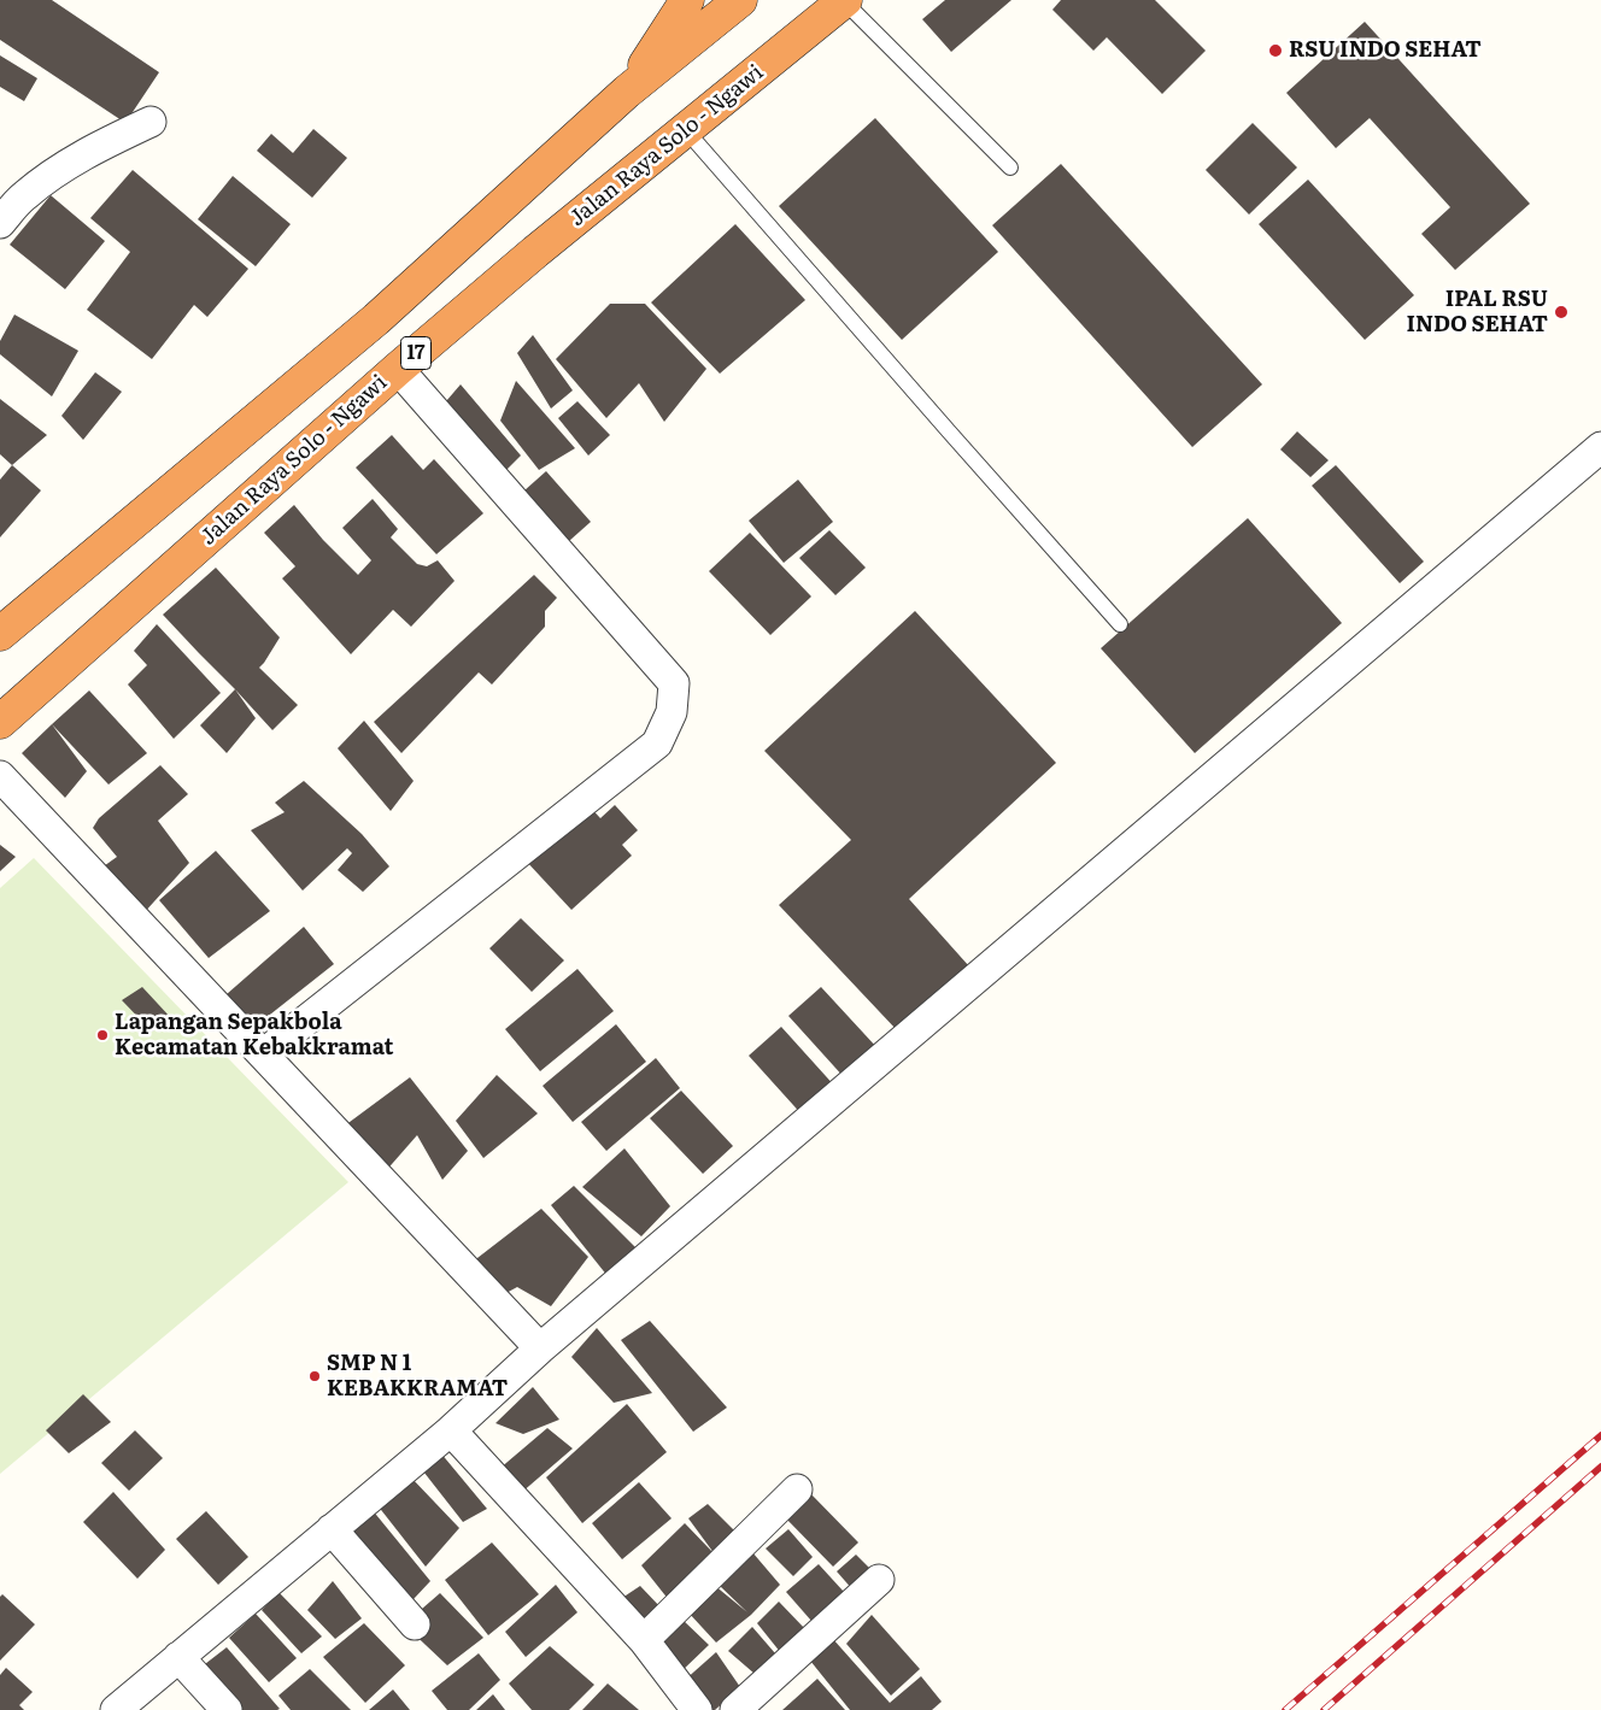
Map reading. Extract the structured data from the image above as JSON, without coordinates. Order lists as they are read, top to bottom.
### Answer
{
  "streets": {
    "highway": ["Jalan Raya Solo - Ngawi", "17"]
  },
  "places": [
    "RSU INDO SEHAT",
    "IPAL RSU INDO SEHAT",
    "Lapangan Sepakbola Kecamatan Kebakkramat",
    "SMP N 1 KEBAKKRAMAT"
  ]
}
